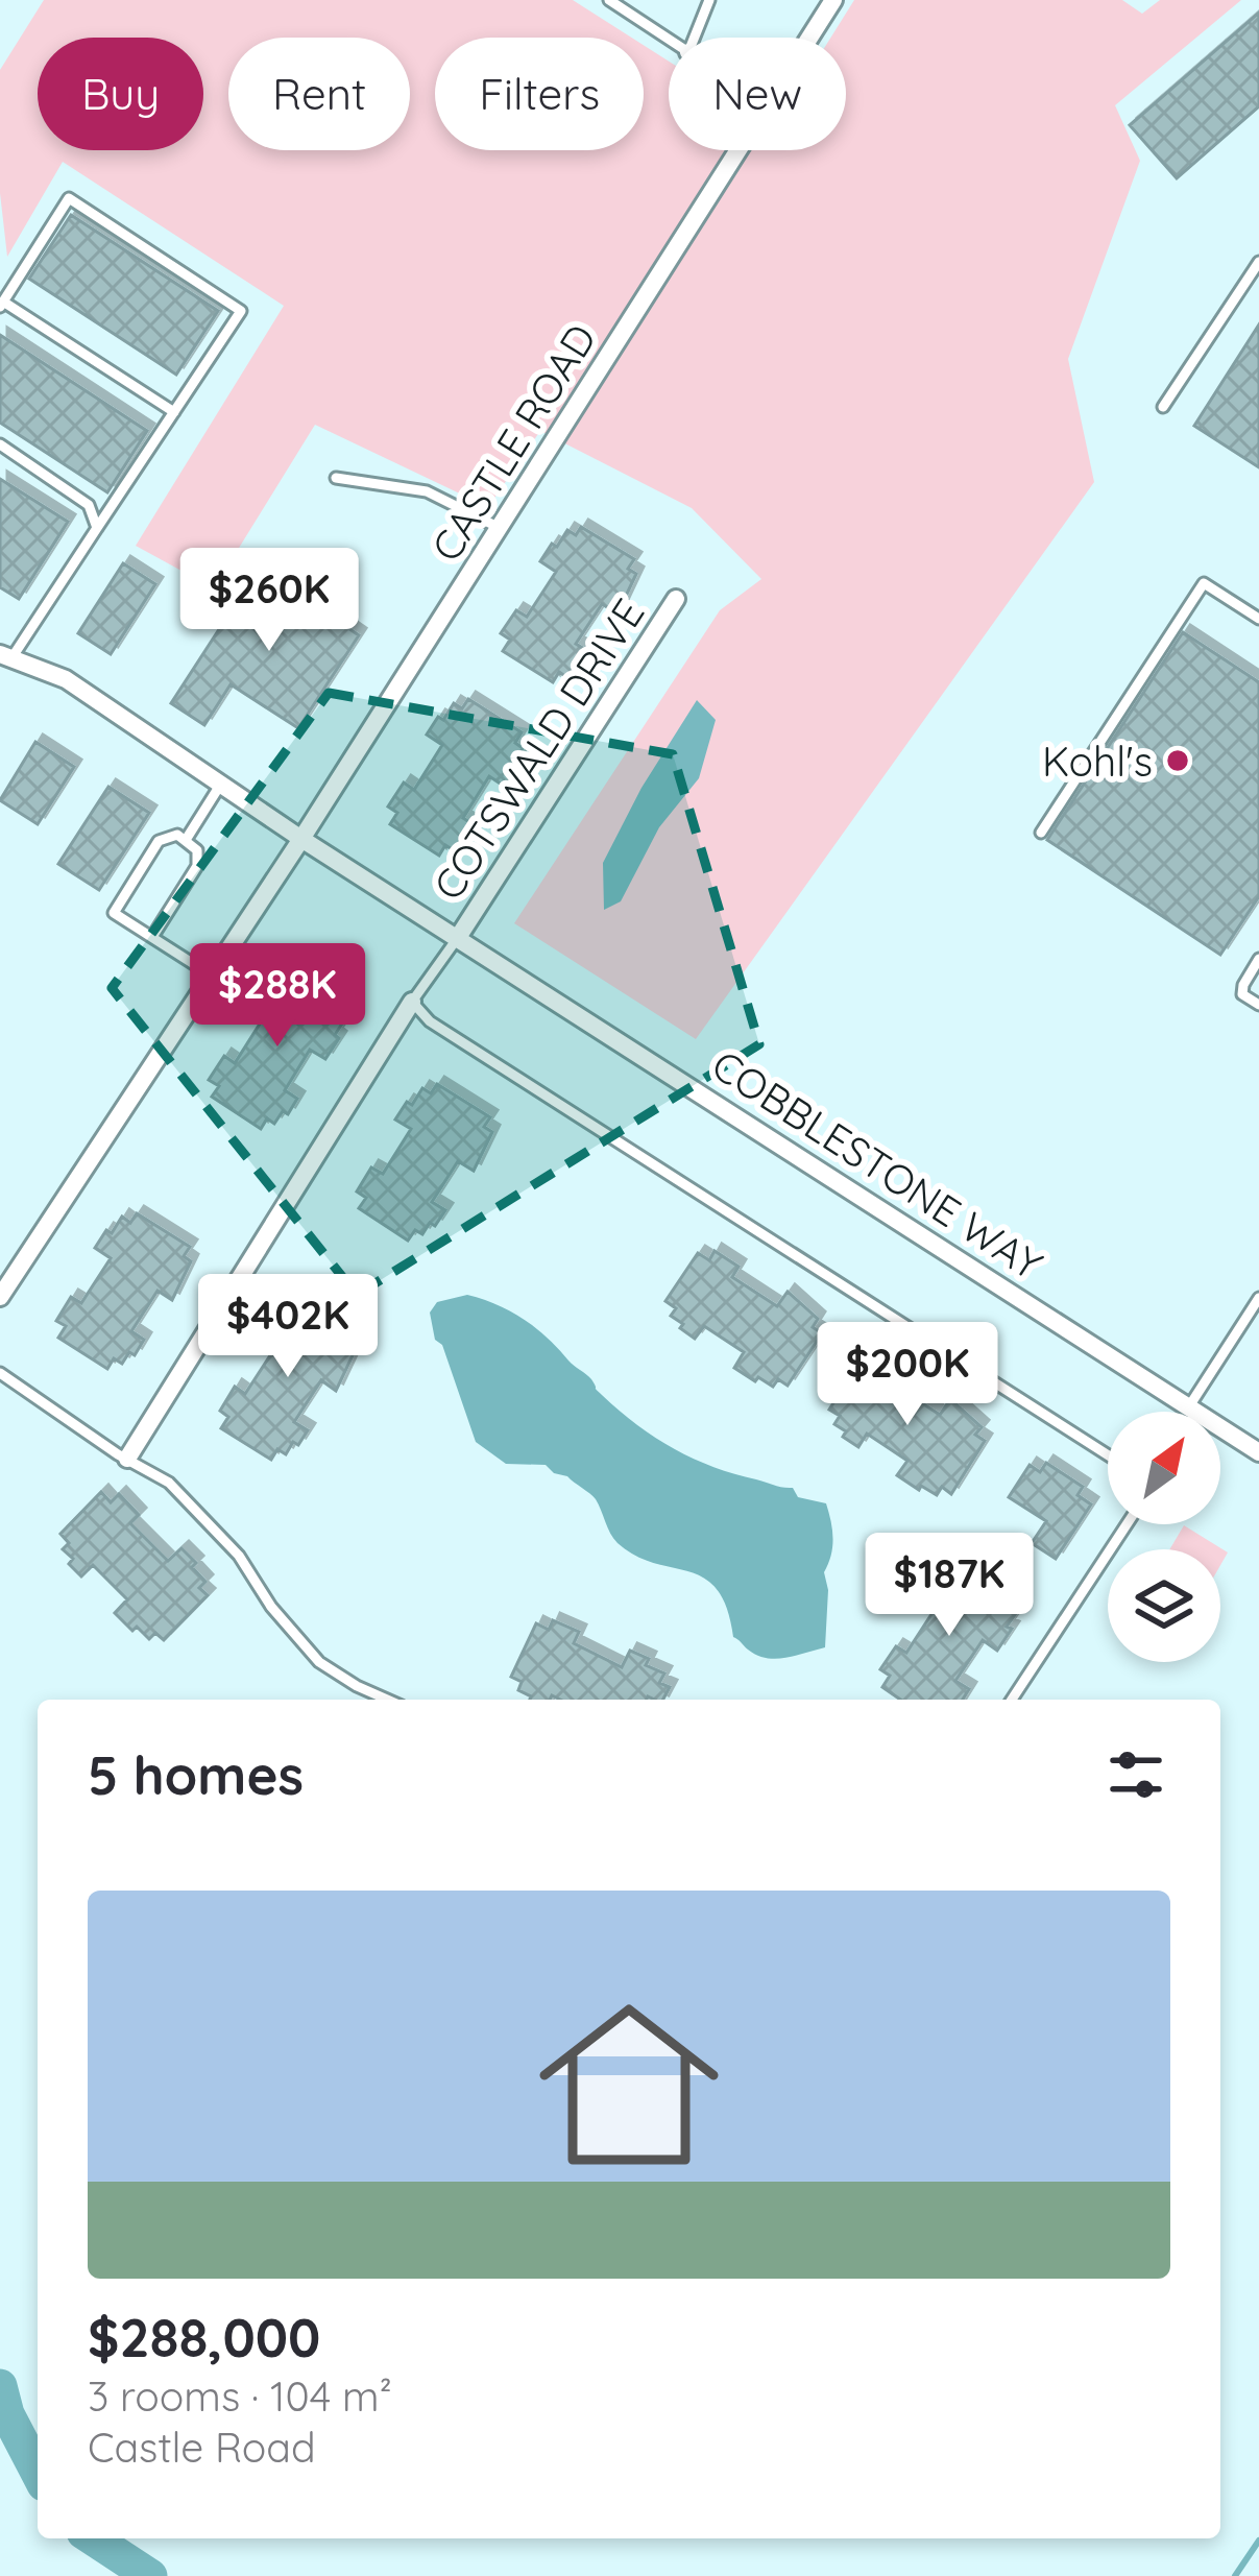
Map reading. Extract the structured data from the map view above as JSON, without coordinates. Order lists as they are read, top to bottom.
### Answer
{
  "streets": {
    "street": ["CASTLE ROAD", "COTSWALD DRIVE", "COBBLESTONE WAY"]
  },
  "crossings": [
    ["CASTLE ROAD", "COBBLESTONE WAY"],
    ["COTSWALD DRIVE", "COBBLESTONE WAY"]
  ],
  "places": ["Kohl's"],
  "north": "top right",
  "page": {
    "chip": [
      "Buy",
      "Rent",
      "Filters",
      "New"
    ],
    "price": [
      "$260K",
      "$288K",
      "$402K",
      "$200K",
      "$187K"
    ],
    "heading": "5 homes",
    "list": [
      {
        "name": "$288,000",
        "note": "3 rooms · 104 m² · Castle Road"
      }
    ]
  }
}
